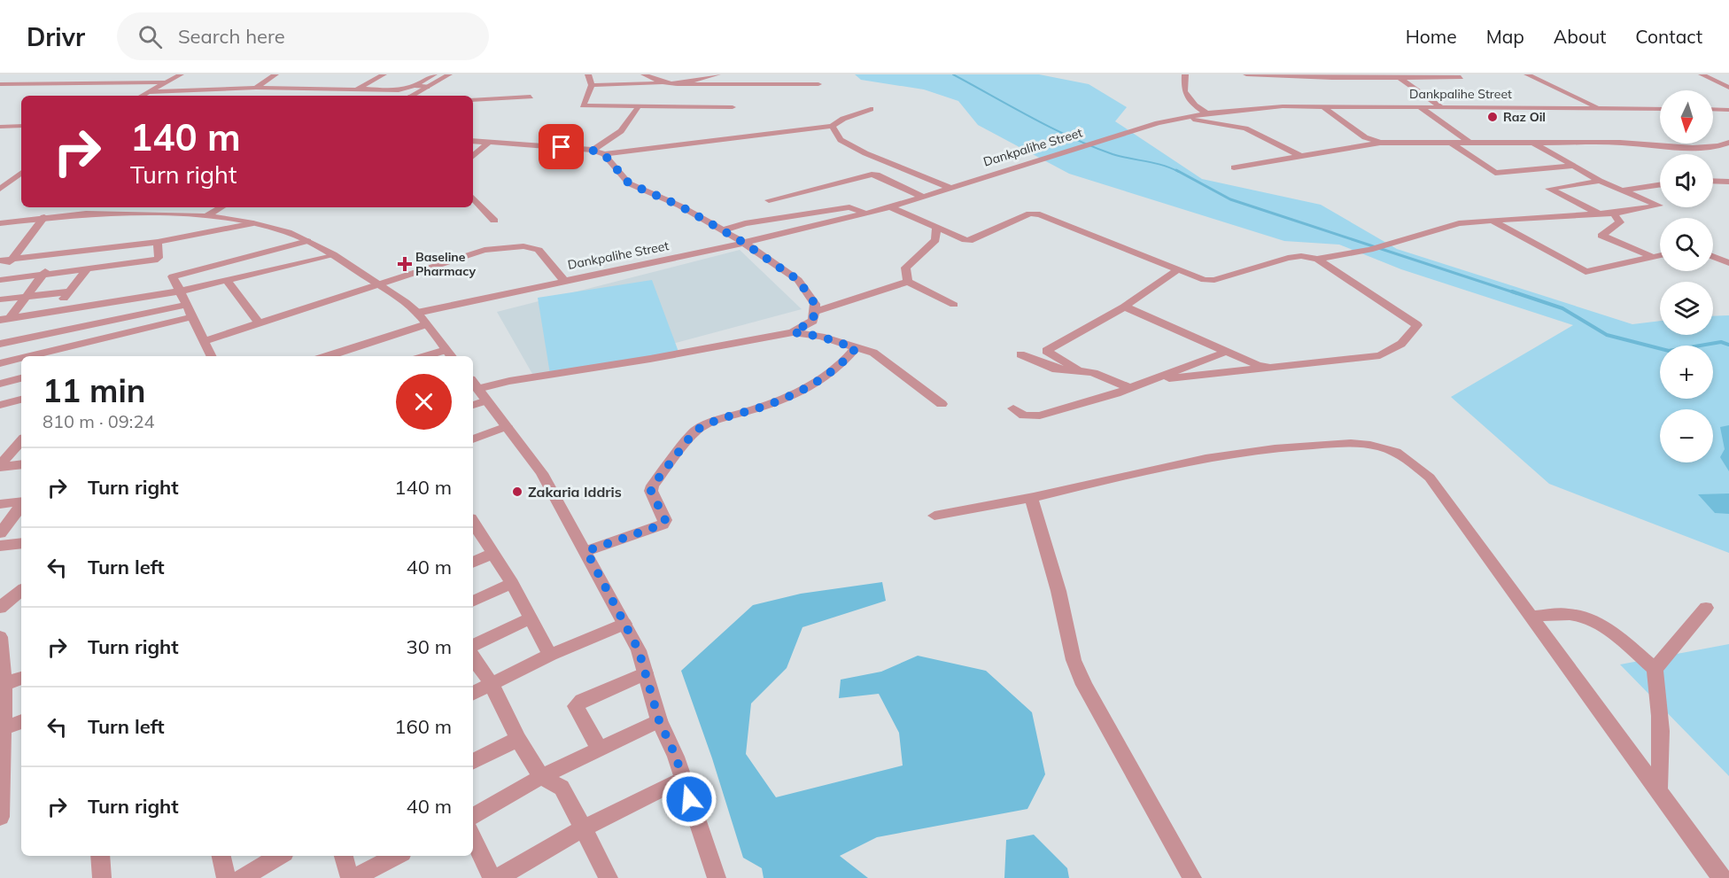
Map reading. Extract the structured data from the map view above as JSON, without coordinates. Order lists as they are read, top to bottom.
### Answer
{
  "streets": {
    "street": ["Dankpalihe Street"]
  },
  "places": {
    "other": ["Raz Oil", "Zakaria Iddris"],
    "health": ["Baseline Pharmacy"]
  },
  "north": "bottom",
  "page": {
    "header": "Drivr",
    "search": "Search here",
    "nav": [
      "Home",
      "Map",
      "About",
      "Contact"
    ],
    "map_buttons": ["+", "−"],
    "turn": ["140 m", "Turn right"],
    "heading": ["11 min", "810 m · 09:24"],
    "list": [
      {
        "name": "Turn right",
        "value": "140 m"
      },
      {
        "name": "Turn left",
        "value": "40 m"
      },
      {
        "name": "Turn right",
        "value": "30 m"
      },
      {
        "name": "Turn left",
        "value": "160 m"
      },
      {
        "name": "Turn right",
        "value": "40 m"
      }
    ]
  }
}
